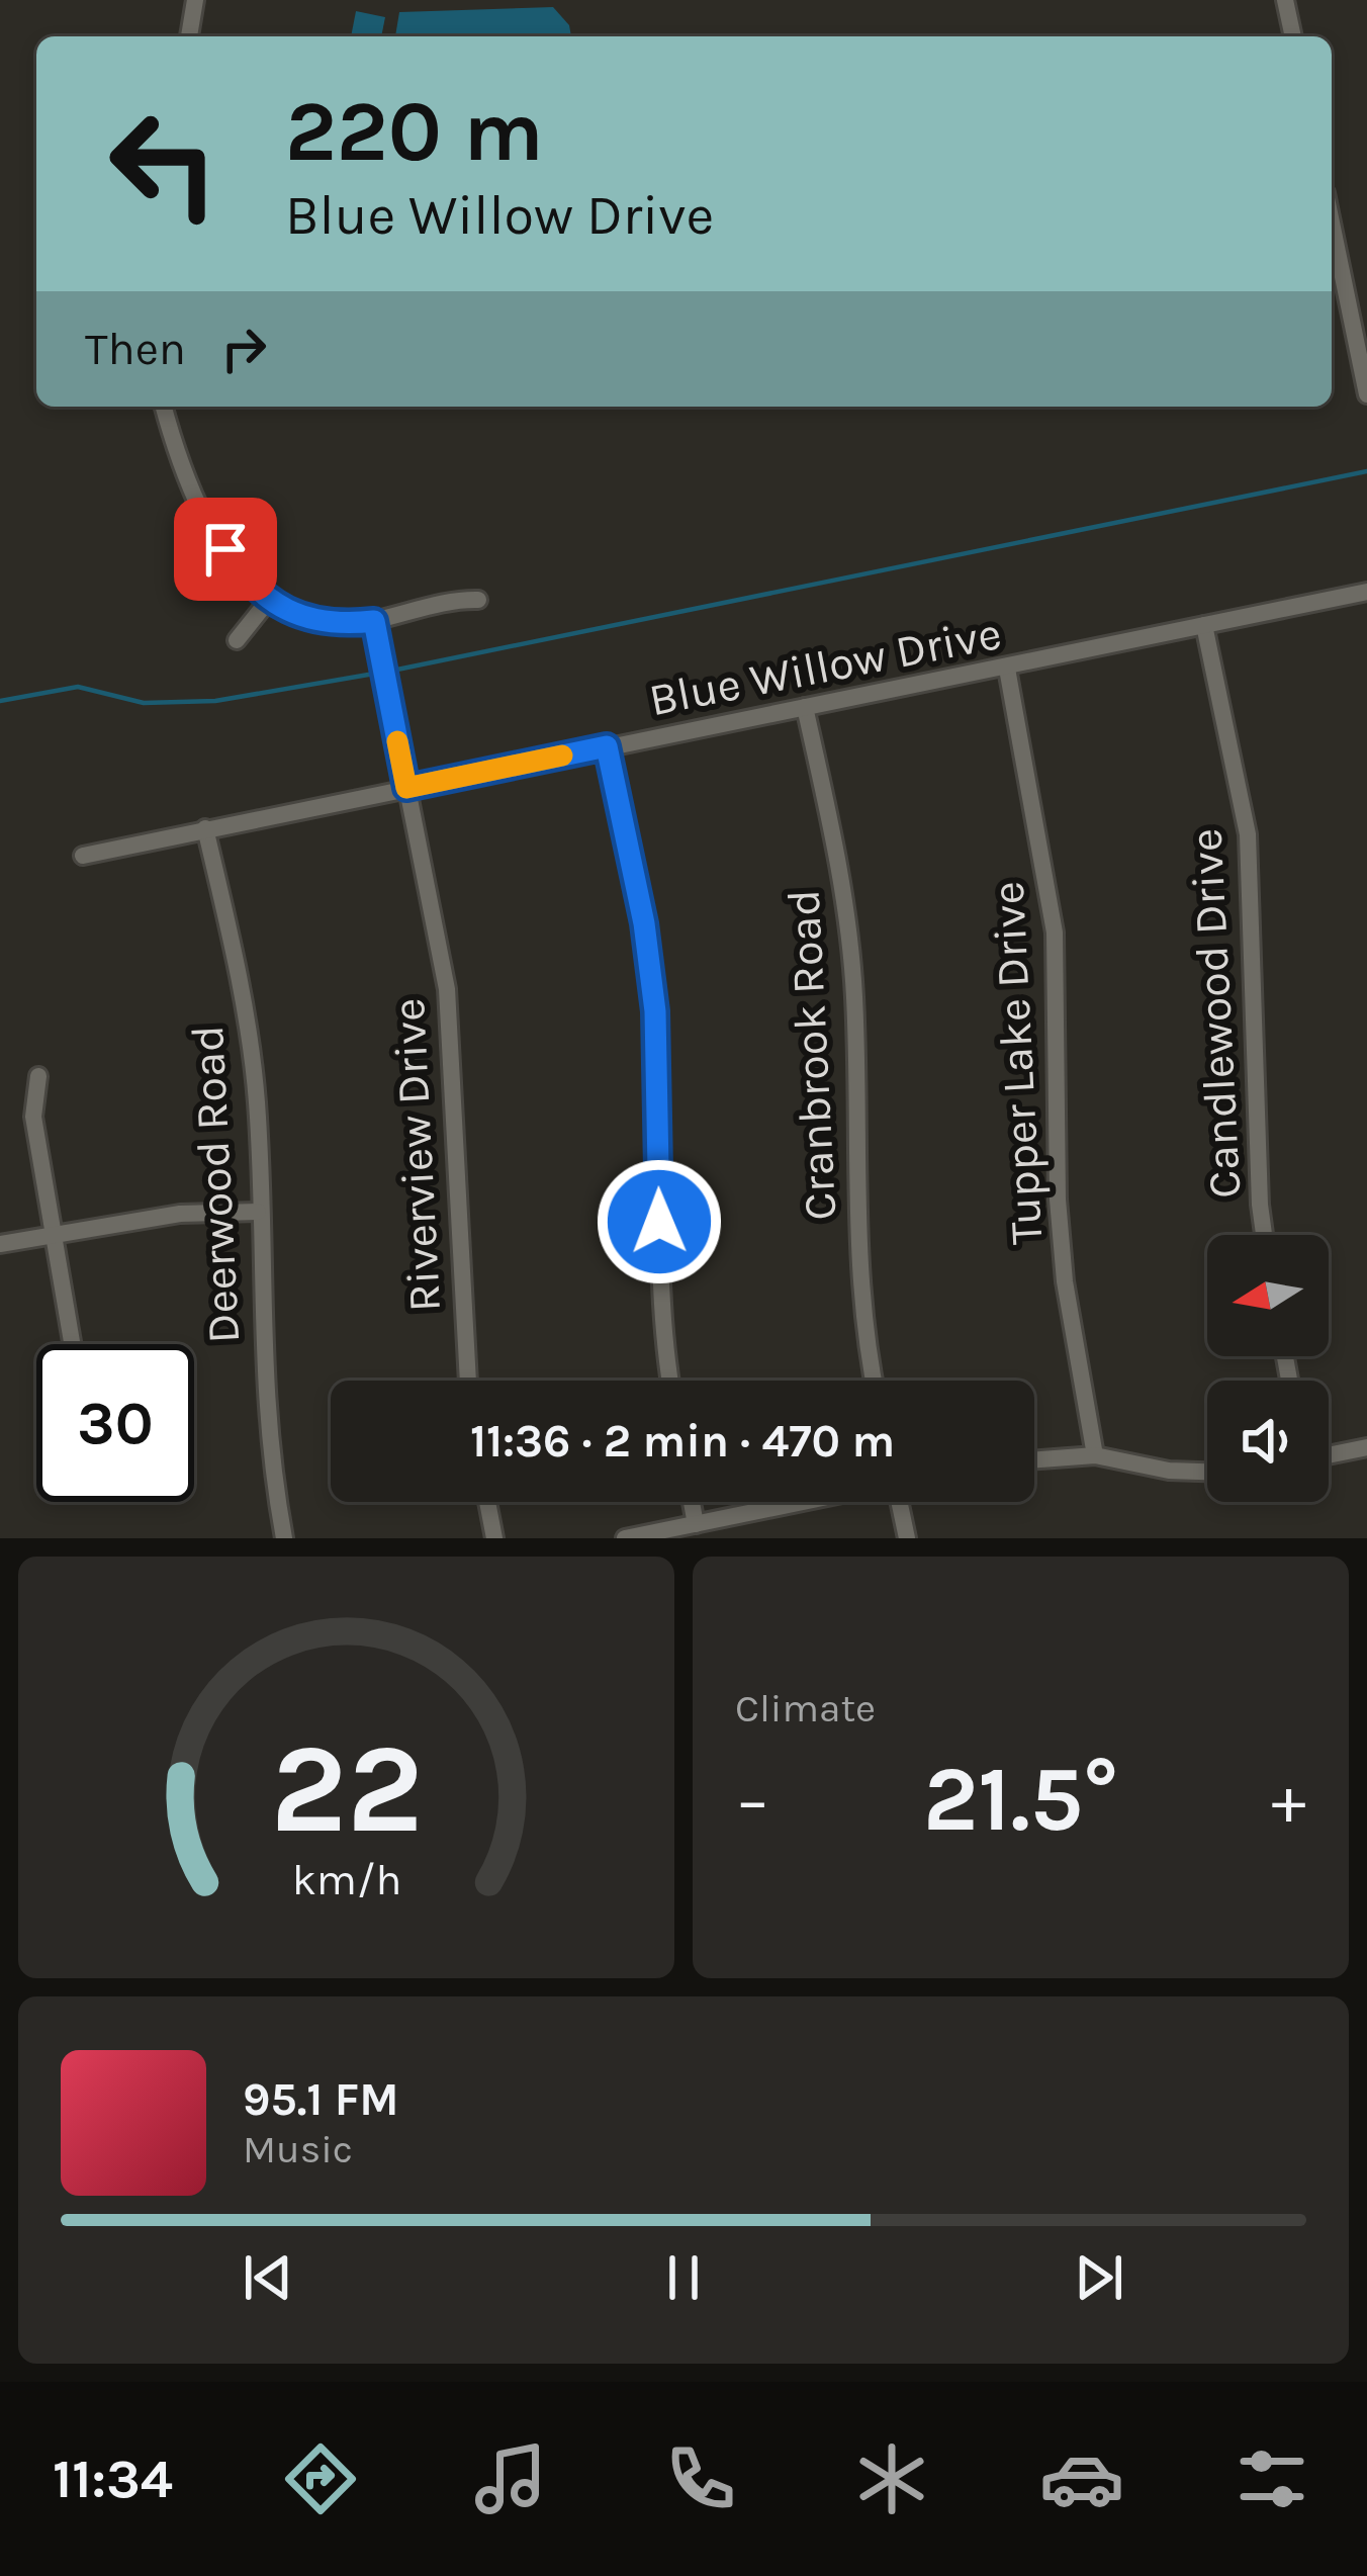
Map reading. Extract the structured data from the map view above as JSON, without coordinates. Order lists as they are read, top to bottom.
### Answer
{
  "streets": {
    "street": [
      "Blue Willow Drive",
      "Candlewood Drive",
      "Cranbrook Road",
      "Tupper Lake Drive",
      "Riverview Drive",
      "Deerwood Road"
    ]
  },
  "crossings": [
    ["Blue Willow Drive", "Candlewood Drive"],
    ["Blue Willow Drive", "Cranbrook Road"],
    ["Blue Willow Drive", "Tupper Lake Drive"],
    ["Blue Willow Drive", "Riverview Drive"],
    ["Blue Willow Drive", "Deerwood Road"]
  ],
  "north": "left",
  "page": {
    "turn": ["220 m", "Blue Willow Drive"],
    "then": "Then",
    "limit": "30",
    "trip": "11:36 · 2 min · 470 m",
    "tile": "Climate",
    "heat": ["−", "21.5°", "+"],
    "song": ["95.1 FM", "Music"],
    "tabs": "11:34",
    "gauge": ["22", "km/h"]
  }
}
